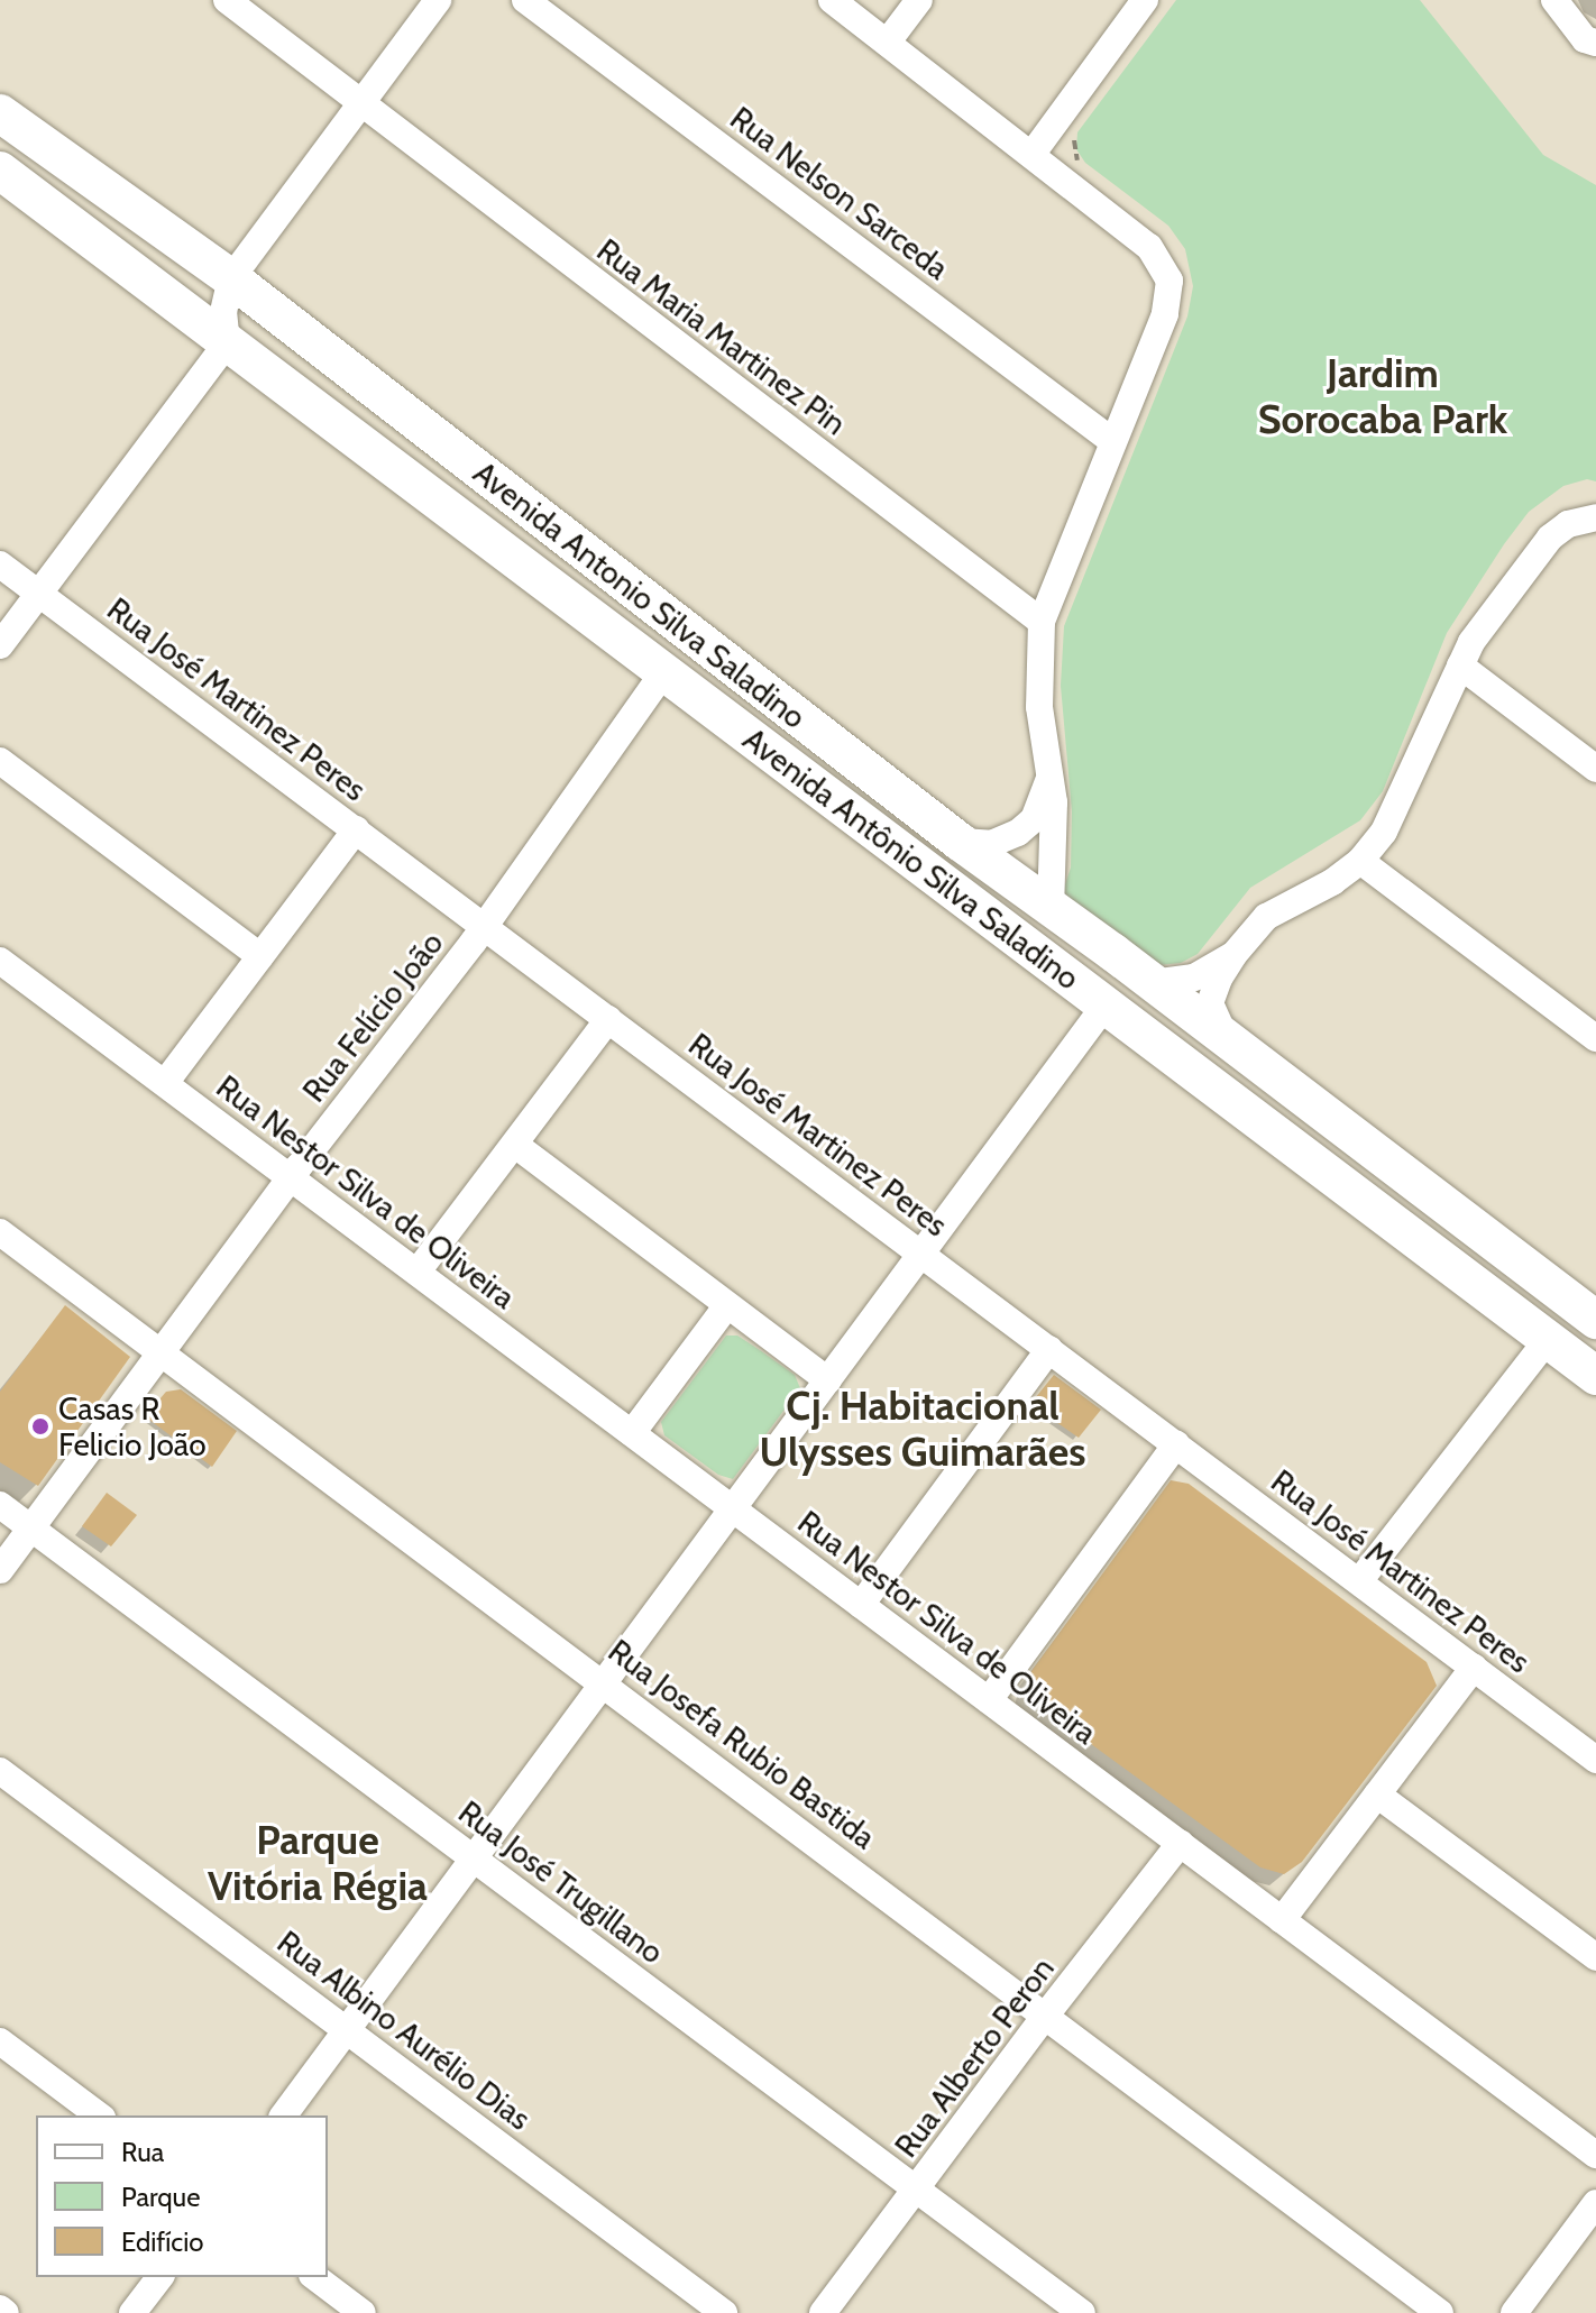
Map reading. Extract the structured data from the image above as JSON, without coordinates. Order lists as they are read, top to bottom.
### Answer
{
  "streets": {
    "main road": ["Avenida Antonio Silva Saladino", "Avenida Antônio Silva Saladino"],
    "street": [
      "Rua Nelson Sarceda",
      "Rua Maria Martinez Pin",
      "Rua José Martinez Peres",
      "Rua Felício João",
      "Rua Nestor Silva de Oliveira",
      "Rua Josefa Rubio Bastida",
      "Rua José Trugillano",
      "Rua Albino Aurélio Dias",
      "Rua Alberto Peron"
    ]
  },
  "crossings": [
    ["Avenida Antonio Silva Saladino", "Avenida Antônio Silva Saladino"],
    ["Rua José Martinez Peres", "Rua Felício João"],
    ["Avenida Antônio Silva Saladino", "Rua Felício João"],
    ["Rua Felício João", "Rua Nestor Silva de Oliveira"],
    ["Rua Felício João", "Rua Josefa Rubio Bastida"],
    ["Rua Felício João", "Rua José Trugillano"],
    ["Rua Nestor Silva de Oliveira", "Rua Alberto Peron"],
    ["Rua Josefa Rubio Bastida", "Rua Alberto Peron"],
    ["Rua José Trugillano", "Rua Alberto Peron"]
  ],
  "districts": ["Jardim Sorocaba Park", "Cj. Habitacional Ulysses Guimarães", "Parque Vitória Régia"],
  "places": ["Casas R Felicio João"],
  "legend": ["Rua", "Parque", "Edifício"]
}
